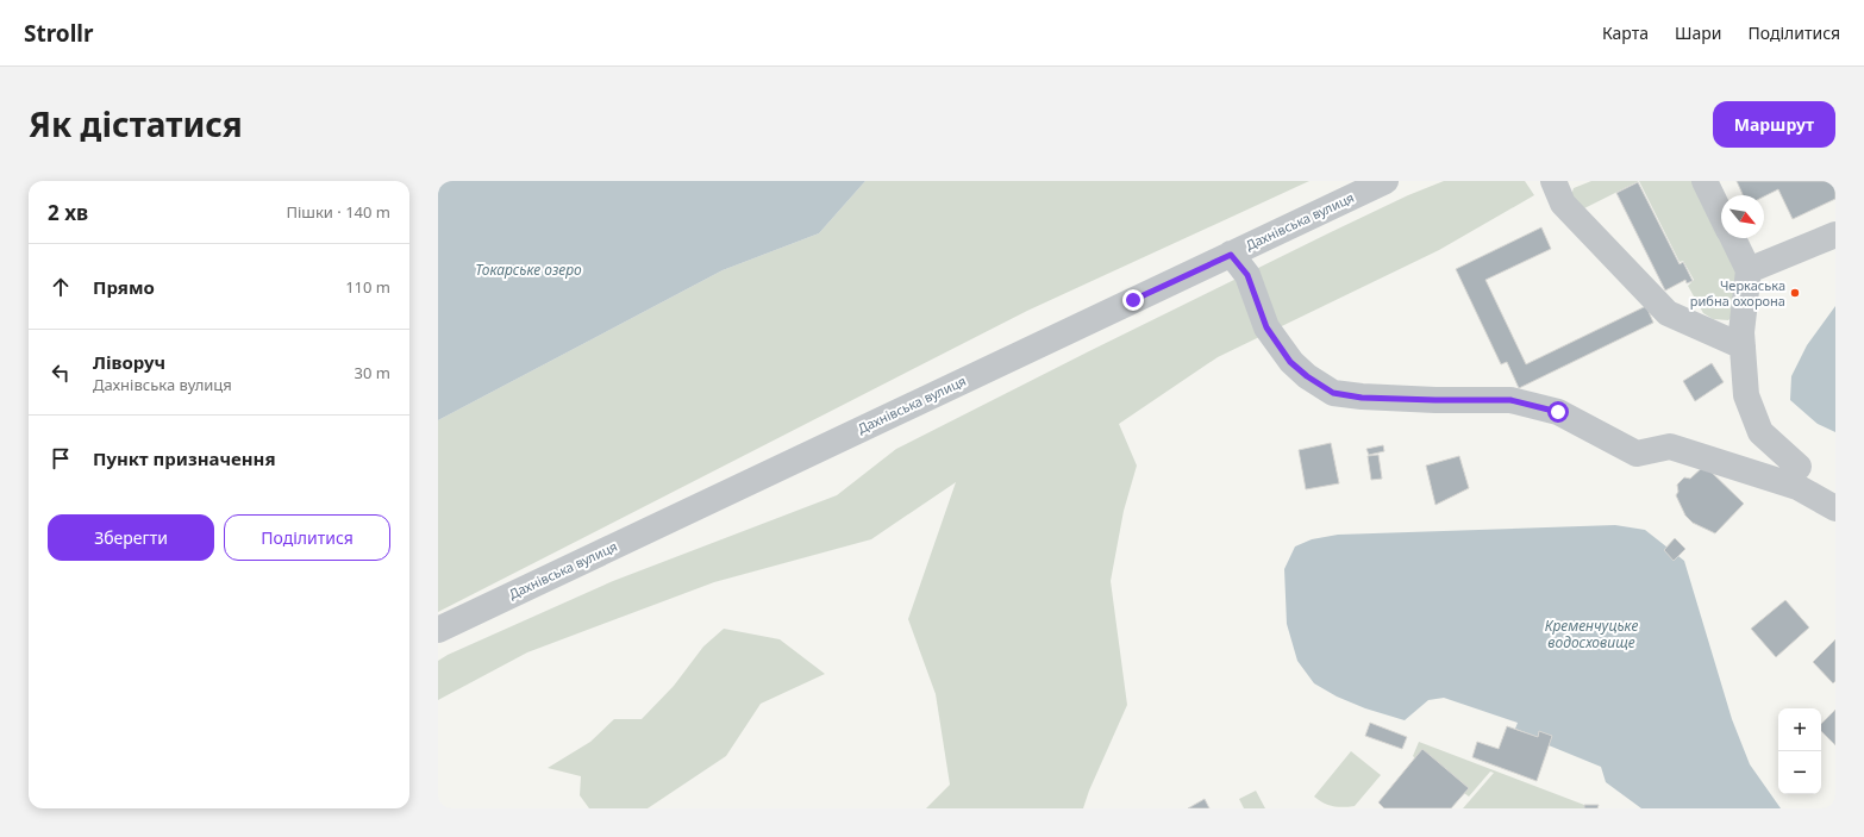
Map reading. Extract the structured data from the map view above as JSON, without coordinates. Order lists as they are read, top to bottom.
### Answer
{
  "streets": {
    "street": ["Дахнівська вулиця"]
  },
  "water": ["Токарське озеро", "Кременчуцьке водосховище"],
  "places": ["Черкаська рибна охорона"],
  "north": "bottom right",
  "page": {
    "header": "Strollr",
    "nav": ["Карта", "Шари", "Поділитися"],
    "title": "Як дістатися",
    "buttons": [
      "Маршрут",
      ["Зберегти", "Поділитися"]
    ],
    "heading": ["2 хв", "Пішки · 140 m"],
    "list": [
      ["Прямо", "110 m"],
      ["Ліворуч", "Дахнівська вулиця", "30 m"],
      "Пункт призначення"
    ],
    "map_buttons": ["+", "−"]
  }
}
